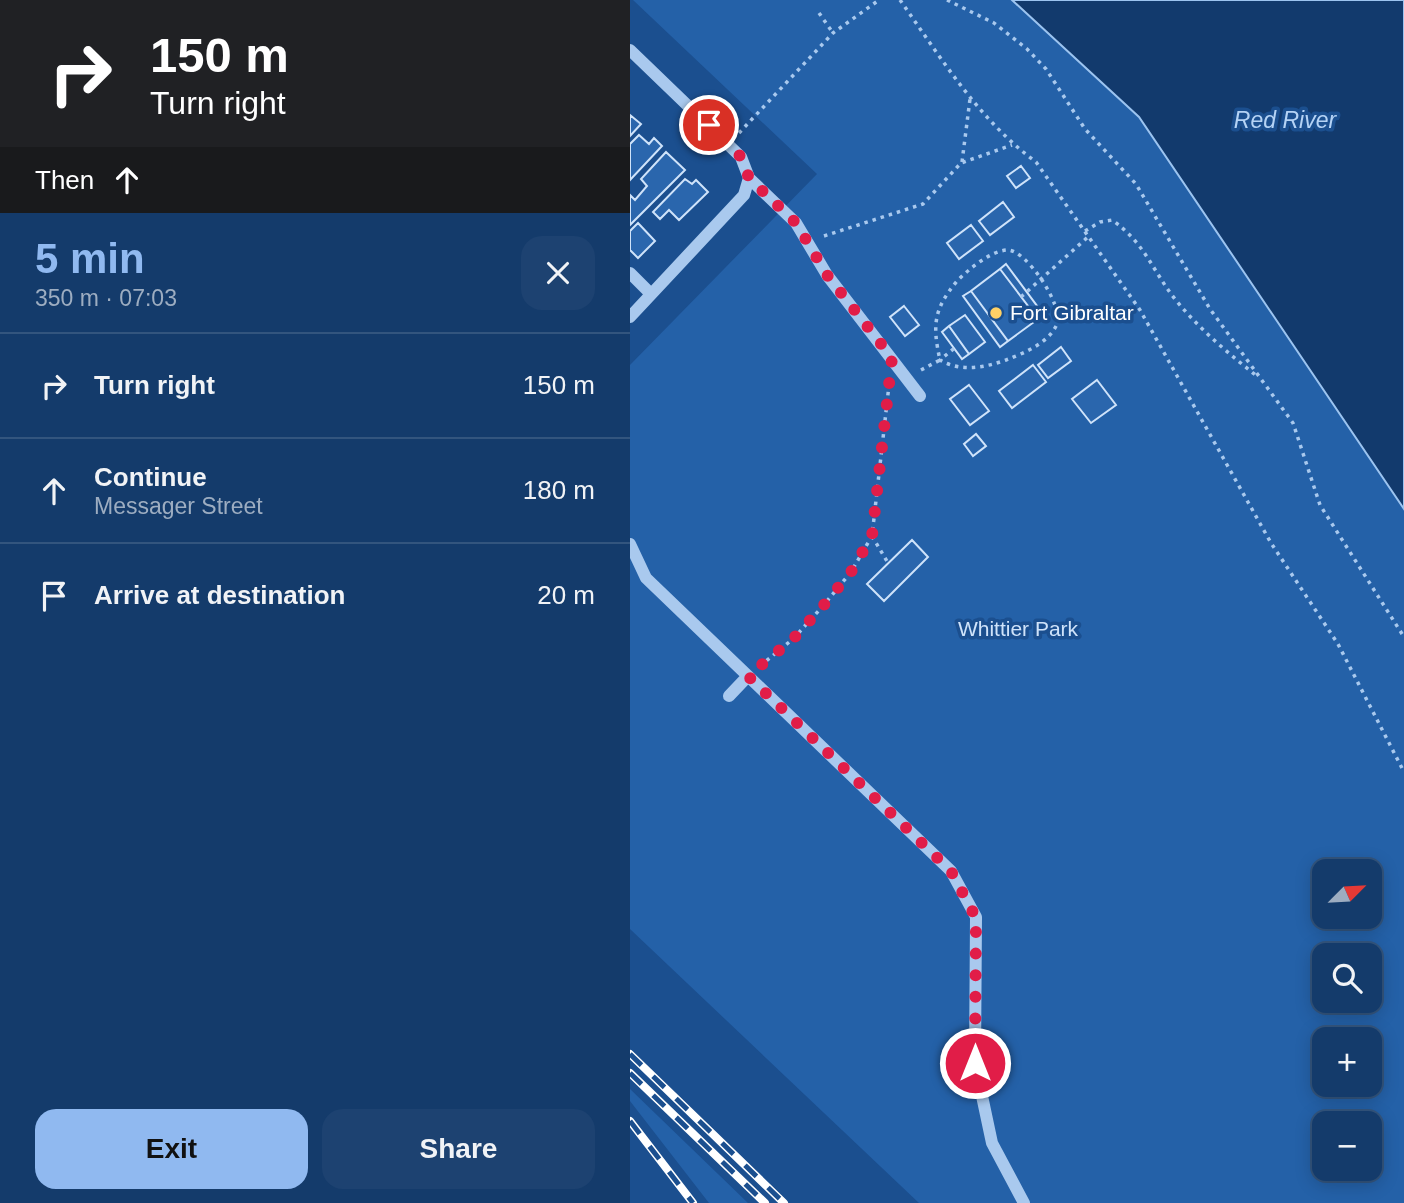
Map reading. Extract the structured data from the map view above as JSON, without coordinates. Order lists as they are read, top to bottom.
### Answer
{
  "water": ["Red River"],
  "parks": ["Whittier Park"],
  "places": ["Fort Gibraltar"],
  "north": "top right",
  "page": {
    "turn": ["150 m", "Turn right"],
    "then": "Then",
    "heading": ["5 min", "350 m · 07:03"],
    "list": [
      {
        "name": "Turn right",
        "value": "150 m"
      },
      {
        "name": "Continue",
        "note": "Messager Street",
        "value": "180 m"
      },
      {
        "name": "Arrive at destination",
        "value": "20 m"
      }
    ],
    "map_buttons": ["+", "−"],
    "buttons": ["Exit", "Share"]
  }
}
